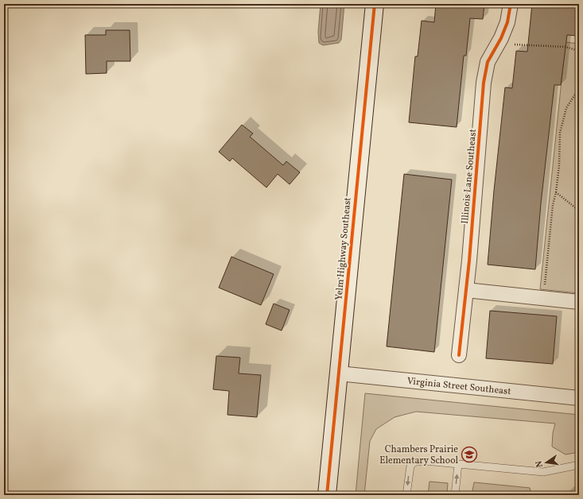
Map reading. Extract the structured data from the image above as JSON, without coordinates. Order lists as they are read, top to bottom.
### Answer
{
  "streets": {
    "main road": ["Yelm Highway Southeast"],
    "street": ["Illinois Lane Southeast", "Virginia Street Southeast"]
  },
  "crossings": [
    ["Yelm Highway Southeast", "Virginia Street Southeast"]
  ],
  "places": {
    "school or university": ["Chambers Prairie Elementary School"]
  },
  "north": "left"
}
